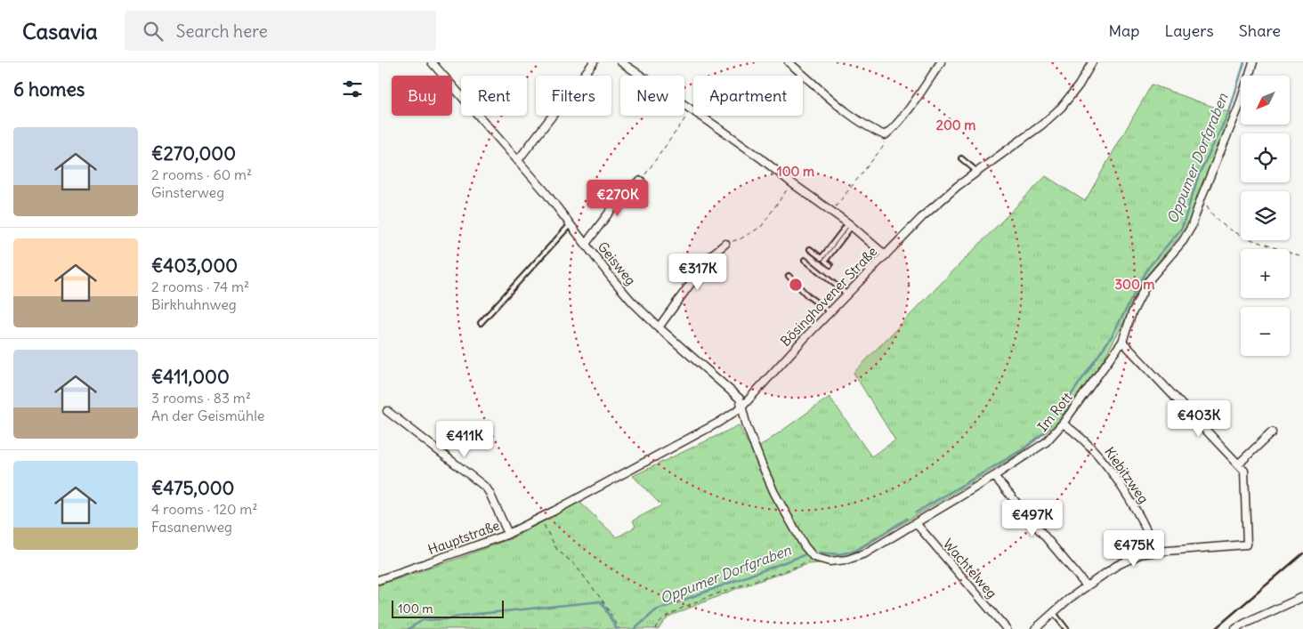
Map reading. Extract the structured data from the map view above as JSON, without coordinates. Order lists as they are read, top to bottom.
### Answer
{
  "streets": {
    "street": [
      "Geisweg",
      "Bösinghovener Straße",
      "Im Rott",
      "Kiebitzweg",
      "Hauptstraße",
      "Wachtelweg"
    ]
  },
  "crossings": [
    ["Geisweg", "Bösinghovener Straße"],
    ["Bösinghovener Straße", "Hauptstraße"],
    ["Im Rott", "Kiebitzweg"],
    ["Im Rott", "Wachtelweg"]
  ],
  "water": ["Oppumer Dorfgraben"],
  "scale_bar": "100 m",
  "north": "bottom left",
  "page": {
    "header": "Casavia",
    "search": "Search here",
    "nav": ["Map", "Layers", "Share"],
    "heading": "6 homes",
    "map_buttons": ["+", "−"],
    "chip": [
      "Buy",
      "Rent",
      "Filters",
      "New",
      "Apartment"
    ],
    "list": [
      {
        "name": "€270,000",
        "note": "2 rooms · 60 m² · Ginsterweg"
      },
      {
        "name": "€403,000",
        "note": "2 rooms · 74 m² · Birkhuhnweg"
      },
      {
        "name": "€411,000",
        "note": "3 rooms · 83 m² · An der Geismühle"
      },
      {
        "name": "€475,000",
        "note": "4 rooms · 120 m² · Fasanenweg"
      }
    ],
    "price": [
      "€270K",
      "€317K",
      "€403K",
      "€411K",
      "€497K",
      "€475K"
    ],
    "scale": "100 m"
  },
  "rings": ["200 m", "100 m", "300 m"]
}
